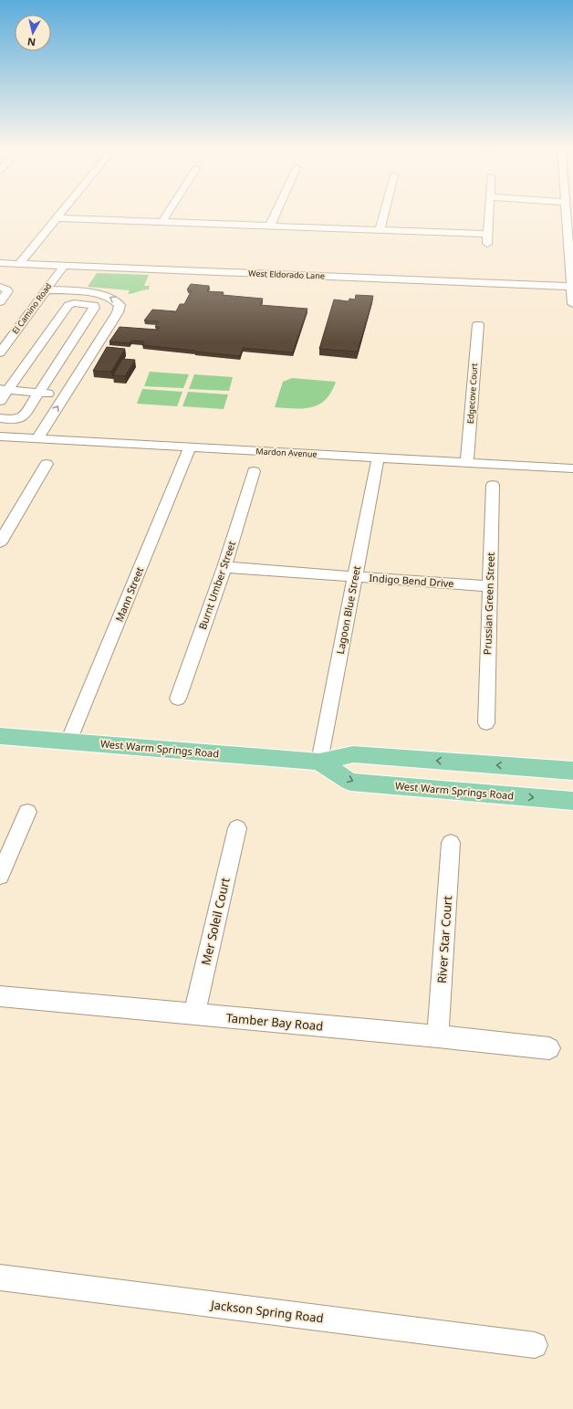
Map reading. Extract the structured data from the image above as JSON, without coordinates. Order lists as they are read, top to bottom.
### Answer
{
  "streets": {
    "main road": ["West Warm Springs Road"],
    "street": [
      "West Eldorado Lane",
      "El Camino Road",
      "Edgecove Court",
      "Mardon Avenue",
      "Indigo Bend Drive",
      "Burnt Umber Street",
      "Mann Street",
      "Prussian Green Street",
      "Lagoon Blue Street",
      "Mer Soleil Court",
      "River Star Court",
      "Tamber Bay Road",
      "Jackson Spring Road"
    ]
  },
  "crossings": [
    ["West Eldorado Lane", "El Camino Road"],
    ["Edgecove Court", "Mardon Avenue"],
    ["Mardon Avenue", "Mann Street"],
    ["Mardon Avenue", "Lagoon Blue Street"],
    ["Indigo Bend Drive", "Burnt Umber Street"],
    ["Indigo Bend Drive", "Prussian Green Street"],
    ["Indigo Bend Drive", "Lagoon Blue Street"],
    ["Mann Street", "West Warm Springs Road"],
    ["Lagoon Blue Street", "West Warm Springs Road"],
    ["Mer Soleil Court", "Tamber Bay Road"],
    ["River Star Court", "Tamber Bay Road"]
  ],
  "north": "bottom"
}
